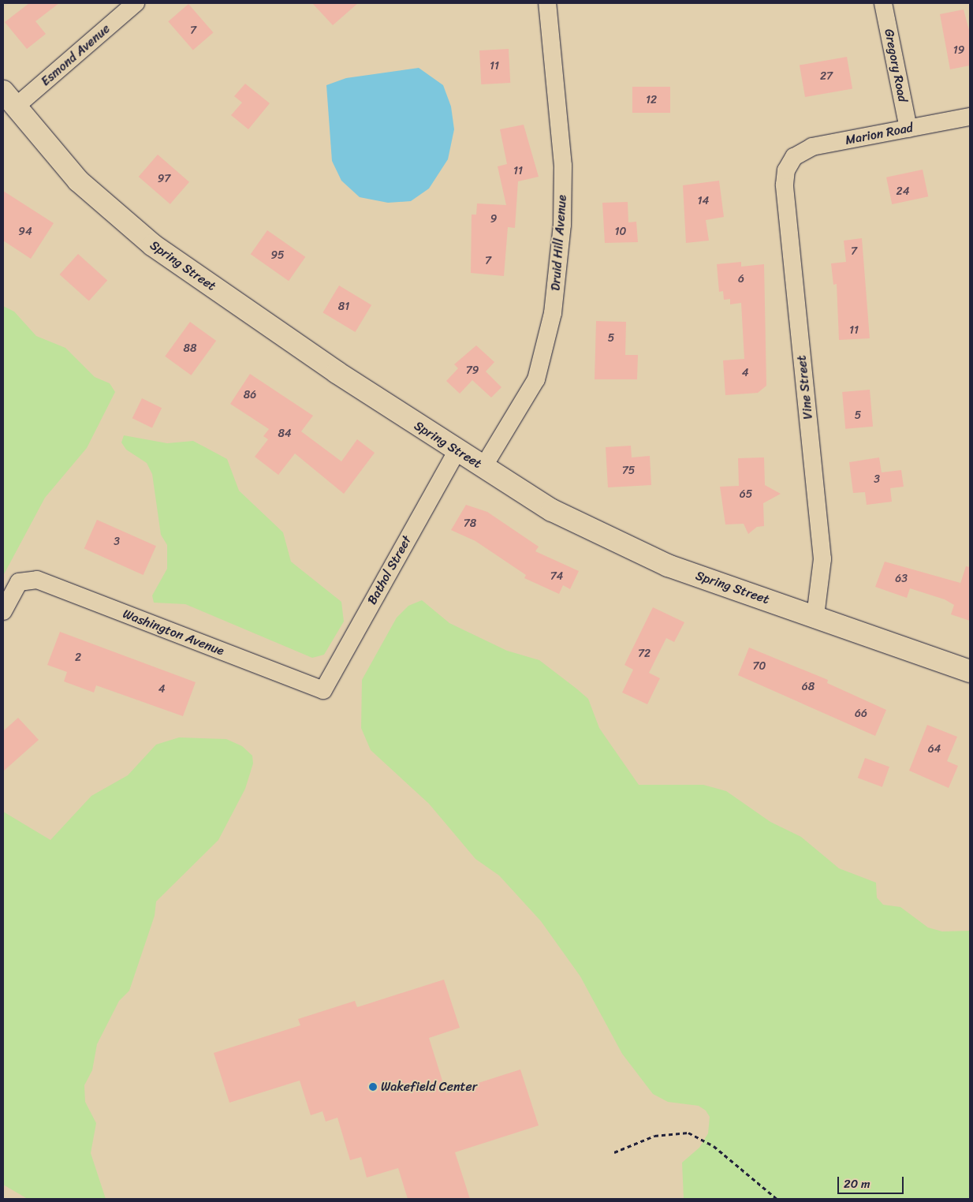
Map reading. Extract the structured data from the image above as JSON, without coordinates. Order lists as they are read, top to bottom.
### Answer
{
  "streets": {
    "street": [
      "Esmond Avenue",
      "Gregory Road",
      "Marion Road",
      "Druid Hill Avenue",
      "Spring Street",
      "Vine Street",
      "Bathol Street",
      "Washington Avenue"
    ]
  },
  "crossings": [
    ["Esmond Avenue", "Spring Street"],
    ["Gregory Road", "Marion Road"],
    ["Marion Road", "Vine Street"],
    ["Druid Hill Avenue", "Spring Street"],
    ["Spring Street", "Vine Street"],
    ["Spring Street", "Bathol Street"],
    ["Bathol Street", "Washington Avenue"]
  ],
  "places": ["Wakefield Center"],
  "house_numbers": [
    "7",
    "19",
    "11",
    "27",
    "12",
    "11",
    "97",
    "24",
    "14",
    "9",
    "94",
    "10",
    "7",
    "95",
    "7",
    "6",
    "81",
    "11",
    "5",
    "88",
    "79",
    "4",
    "86",
    "5",
    "84",
    "75",
    "3",
    "65",
    "78",
    "3",
    "74",
    "63",
    "72",
    "2",
    "70",
    "68",
    "4",
    "66",
    "64"
  ],
  "scale_bar": "20 m"
}
